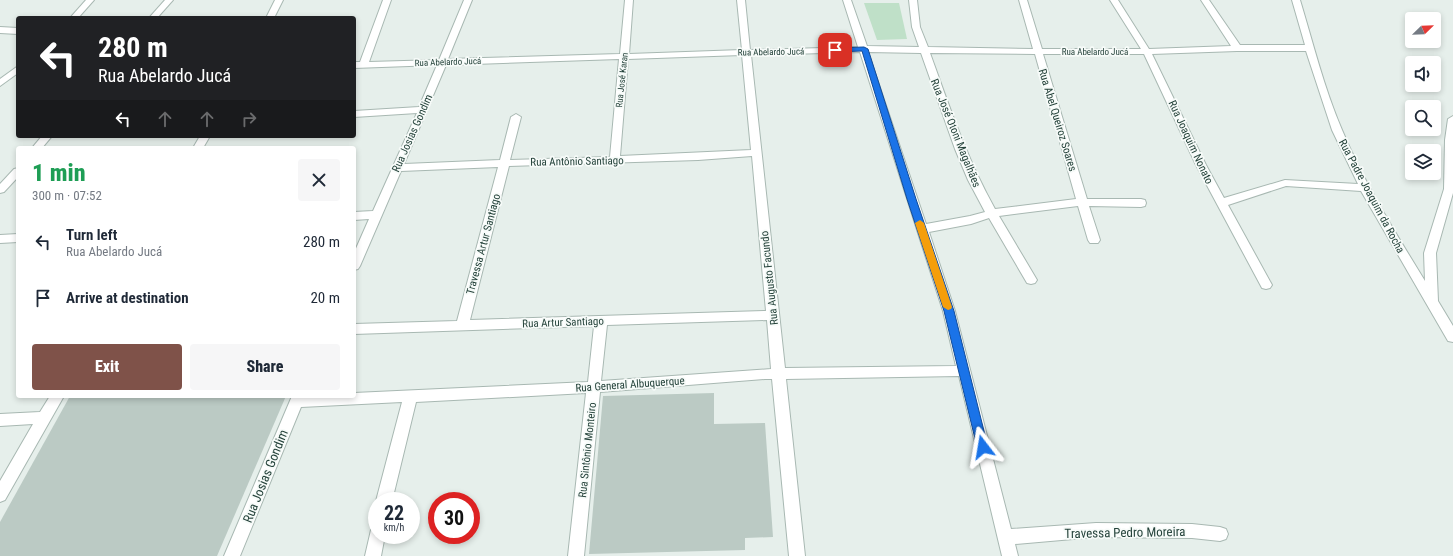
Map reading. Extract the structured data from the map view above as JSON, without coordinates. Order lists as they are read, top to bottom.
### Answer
{
  "streets": {
    "street": [
      "Rua Abelardo Jucá",
      "Rua José Karan",
      "Rua Abel Queiroz Soares",
      "Rua Josias Gondim",
      "Rua José Otoni Magalhães",
      "Rua Joaquim Nonato",
      "Rua Antônio Santiago",
      "Rua Padre Joaquim da Rocha",
      "Travessa Artur Santiago",
      "Rua Augusto Facundo",
      "Rua Artur Santiago",
      "Rua General Albuquerque",
      "Rua Sintônio Monteiro",
      "Travessa Pedro Moreira"
    ]
  },
  "crossings": [
    ["Rua Abelardo Jucá", "Rua José Karan"],
    ["Rua Abelardo Jucá", "Rua Abel Queiroz Soares"],
    ["Rua Abelardo Jucá", "Rua Josias Gondim"],
    ["Rua Abelardo Jucá", "Rua José Otoni Magalhães"],
    ["Rua Abelardo Jucá", "Rua Joaquim Nonato"],
    ["Rua Abelardo Jucá", "Rua Padre Joaquim da Rocha"],
    ["Rua Abelardo Jucá", "Rua Augusto Facundo"],
    ["Rua José Karan", "Rua Antônio Santiago"],
    ["Rua Josias Gondim", "Rua Antônio Santiago"],
    ["Rua Josias Gondim", "Rua General Albuquerque"],
    ["Rua Antônio Santiago", "Travessa Artur Santiago"],
    ["Rua Antônio Santiago", "Rua Augusto Facundo"],
    ["Travessa Artur Santiago", "Rua Artur Santiago"],
    ["Rua Augusto Facundo", "Rua Artur Santiago"],
    ["Rua Augusto Facundo", "Rua General Albuquerque"],
    ["Rua Artur Santiago", "Rua Sintônio Monteiro"],
    ["Rua General Albuquerque", "Rua Sintônio Monteiro"]
  ],
  "north": "top right",
  "page": {
    "turn": ["280 m", "Rua Abelardo Jucá"],
    "heading": ["1 min", "300 m · 07:52"],
    "list": [
      {
        "name": "Turn left",
        "note": "Rua Abelardo Jucá",
        "value": "280 m"
      },
      {
        "name": "Arrive at destination",
        "value": "20 m"
      }
    ],
    "buttons": ["Exit", "Share"],
    "speed": "22 km/h",
    "limit": "30"
  }
}
